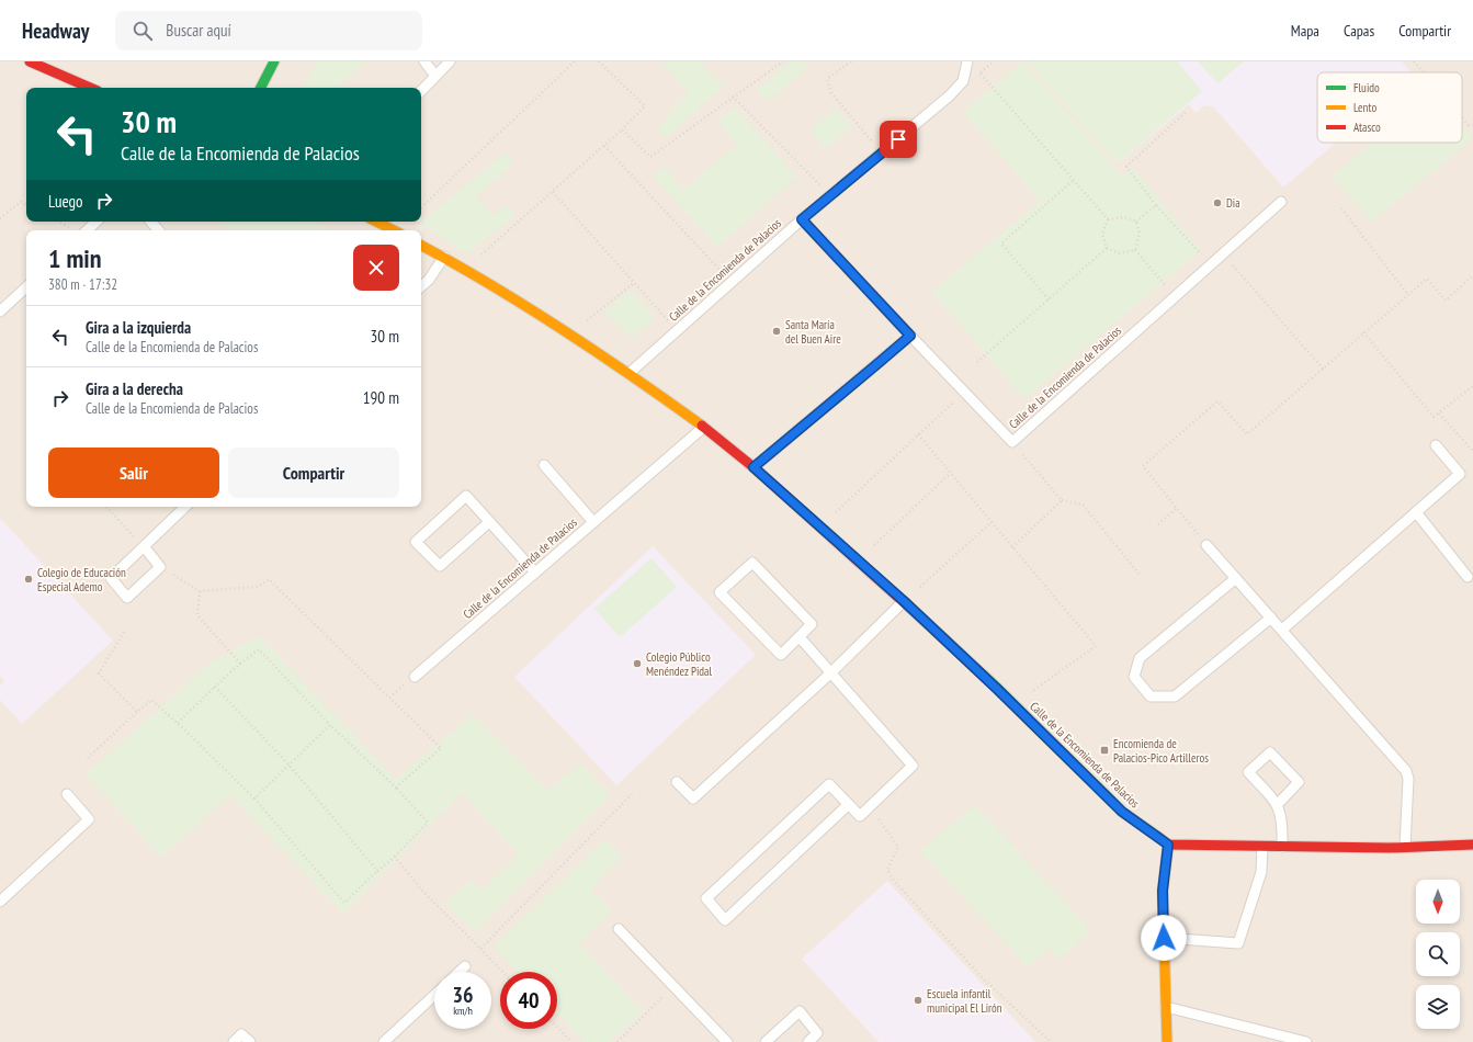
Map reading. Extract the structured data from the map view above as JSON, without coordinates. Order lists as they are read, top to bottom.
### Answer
{
  "streets": {
    "street": ["Calle de la Encomienda de Palacios"]
  },
  "places": {
    "other": [
      "Dia",
      "Santa María del Buen Aire",
      "Colegio de Educación Especial Ademo",
      "Colegio Público Menéndez Pidal",
      "Escuela infantil municipal El Lirón"
    ],
    "transit": ["Encomienda de Palacios-Pico Artilleros"]
  },
  "legend": ["Fluido", "Lento", "Atasco"],
  "north": "bottom",
  "page": {
    "header": "Headway",
    "search": "Buscar aquí",
    "nav": ["Mapa", "Capas", "Compartir"],
    "turn": ["30 m", "Calle de la Encomienda de Palacios"],
    "then": "Luego",
    "heading": ["1 min", "380 m · 17:32"],
    "list": [
      {
        "name": "Gira a la izquierda",
        "note": "Calle de la Encomienda de Palacios",
        "value": "30 m"
      },
      {
        "name": "Gira a la derecha",
        "note": "Calle de la Encomienda de Palacios",
        "value": "190 m"
      }
    ],
    "buttons": ["Salir", "Compartir"],
    "speed": "36 km/h",
    "limit": "40"
  }
}
